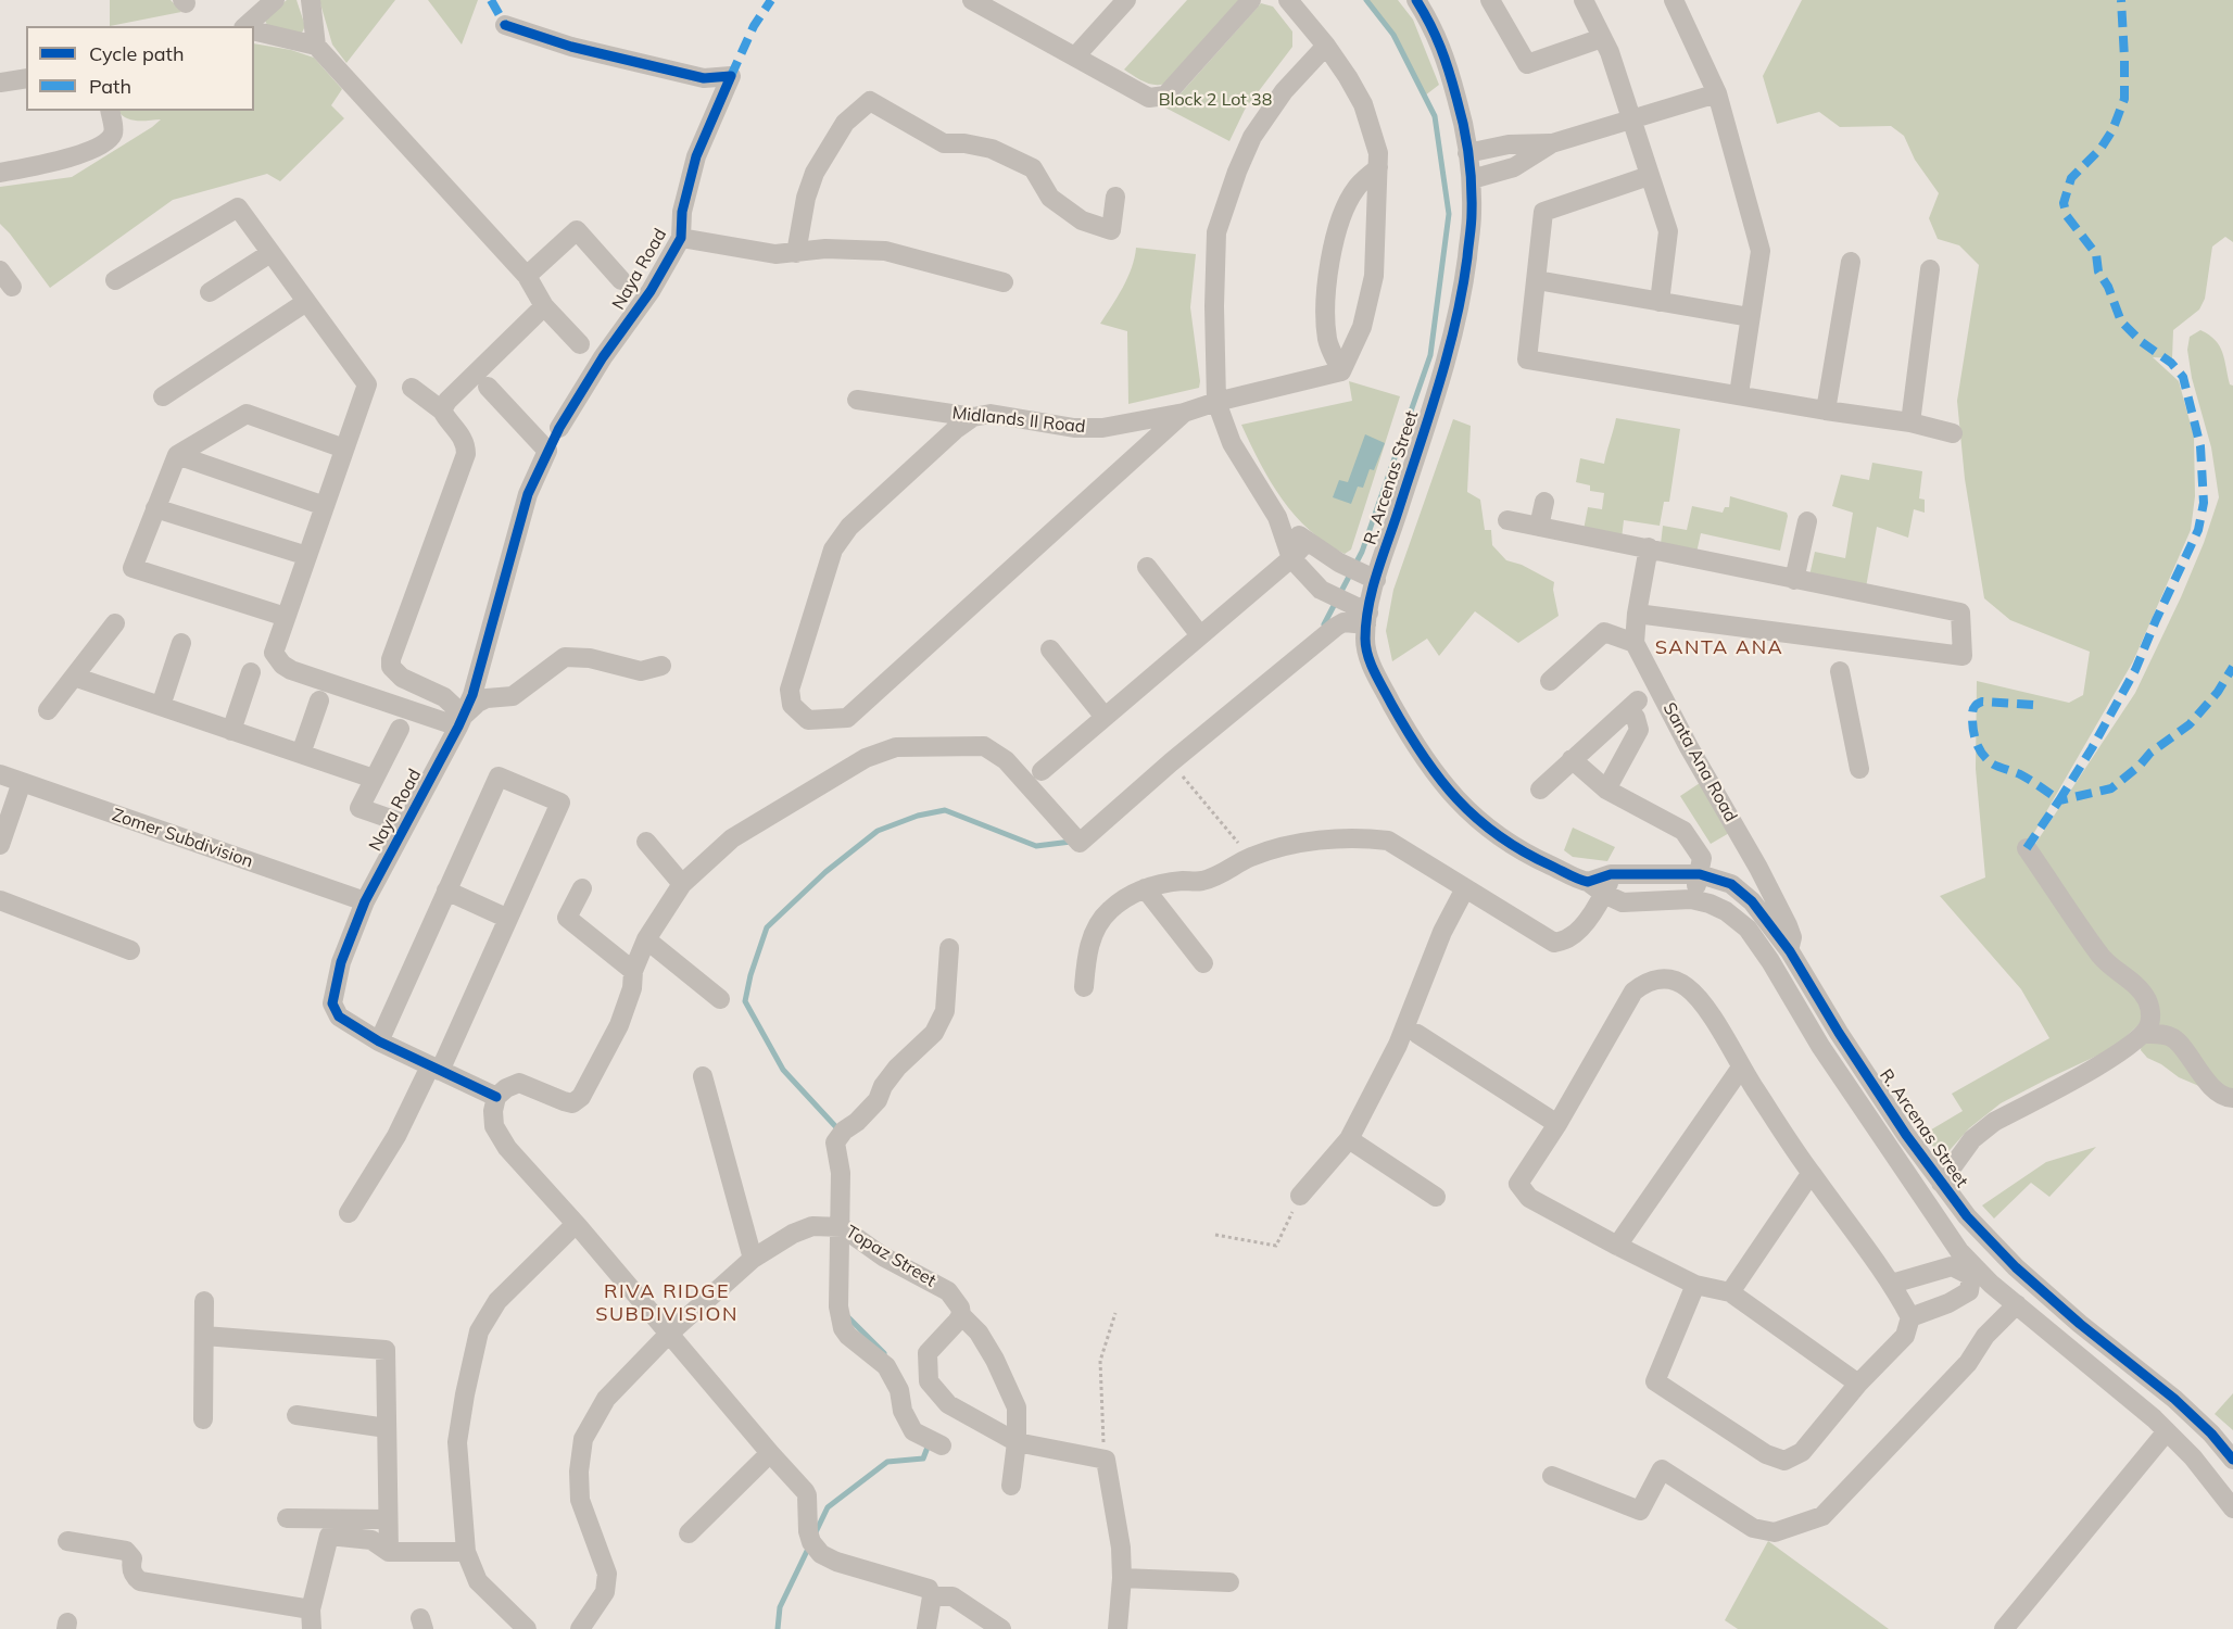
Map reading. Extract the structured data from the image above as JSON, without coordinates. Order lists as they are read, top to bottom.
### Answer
{
  "streets": {
    "street": [
      "Naya Road",
      "Midlands II Road",
      "R. Arcenas Street",
      "Santa Ana Road",
      "Zomer Subdivision",
      "Topaz Street"
    ]
  },
  "crossings": [
    ["Naya Road", "Zomer Subdivision"],
    ["R. Arcenas Street", "Santa Ana Road"]
  ],
  "districts": ["SANTA ANA", "RIVA RIDGE SUBDIVISION"],
  "parks": ["Block 2 Lot 38"],
  "legend": ["Cycle path", "Path"]
}
